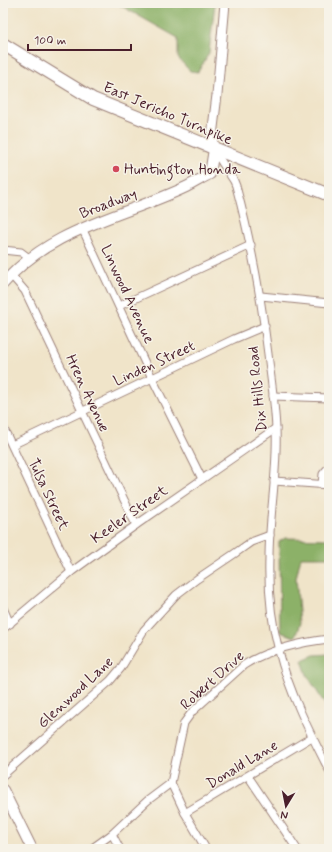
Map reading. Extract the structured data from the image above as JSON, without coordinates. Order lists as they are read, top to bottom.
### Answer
{
  "streets": {
    "main road": ["East Jericho Turnpike", "Broadway"],
    "street": [
      "Linwood Avenue",
      "Linden Street",
      "Dix Hills Road",
      "Hren Avenue",
      "Tulsa Street",
      "Keeler Street",
      "Robert Drive",
      "Glenwood Lane",
      "Donald Lane"
    ]
  },
  "crossings": [
    ["East Jericho Turnpike", "Broadway"],
    ["East Jericho Turnpike", "Dix Hills Road"],
    ["Broadway", "Linwood Avenue"],
    ["Broadway", "Dix Hills Road"],
    ["Broadway", "Hren Avenue"],
    ["Linwood Avenue", "Linden Street"],
    ["Linwood Avenue", "Keeler Street"],
    ["Linden Street", "Dix Hills Road"],
    ["Linden Street", "Hren Avenue"],
    ["Linden Street", "Tulsa Street"],
    ["Dix Hills Road", "Keeler Street"],
    ["Dix Hills Road", "Robert Drive"],
    ["Dix Hills Road", "Glenwood Lane"],
    ["Dix Hills Road", "Donald Lane"],
    ["Hren Avenue", "Keeler Street"],
    ["Tulsa Street", "Keeler Street"]
  ],
  "places": ["Huntington Honda"],
  "scale_bar": "100 m",
  "north": "bottom"
}
